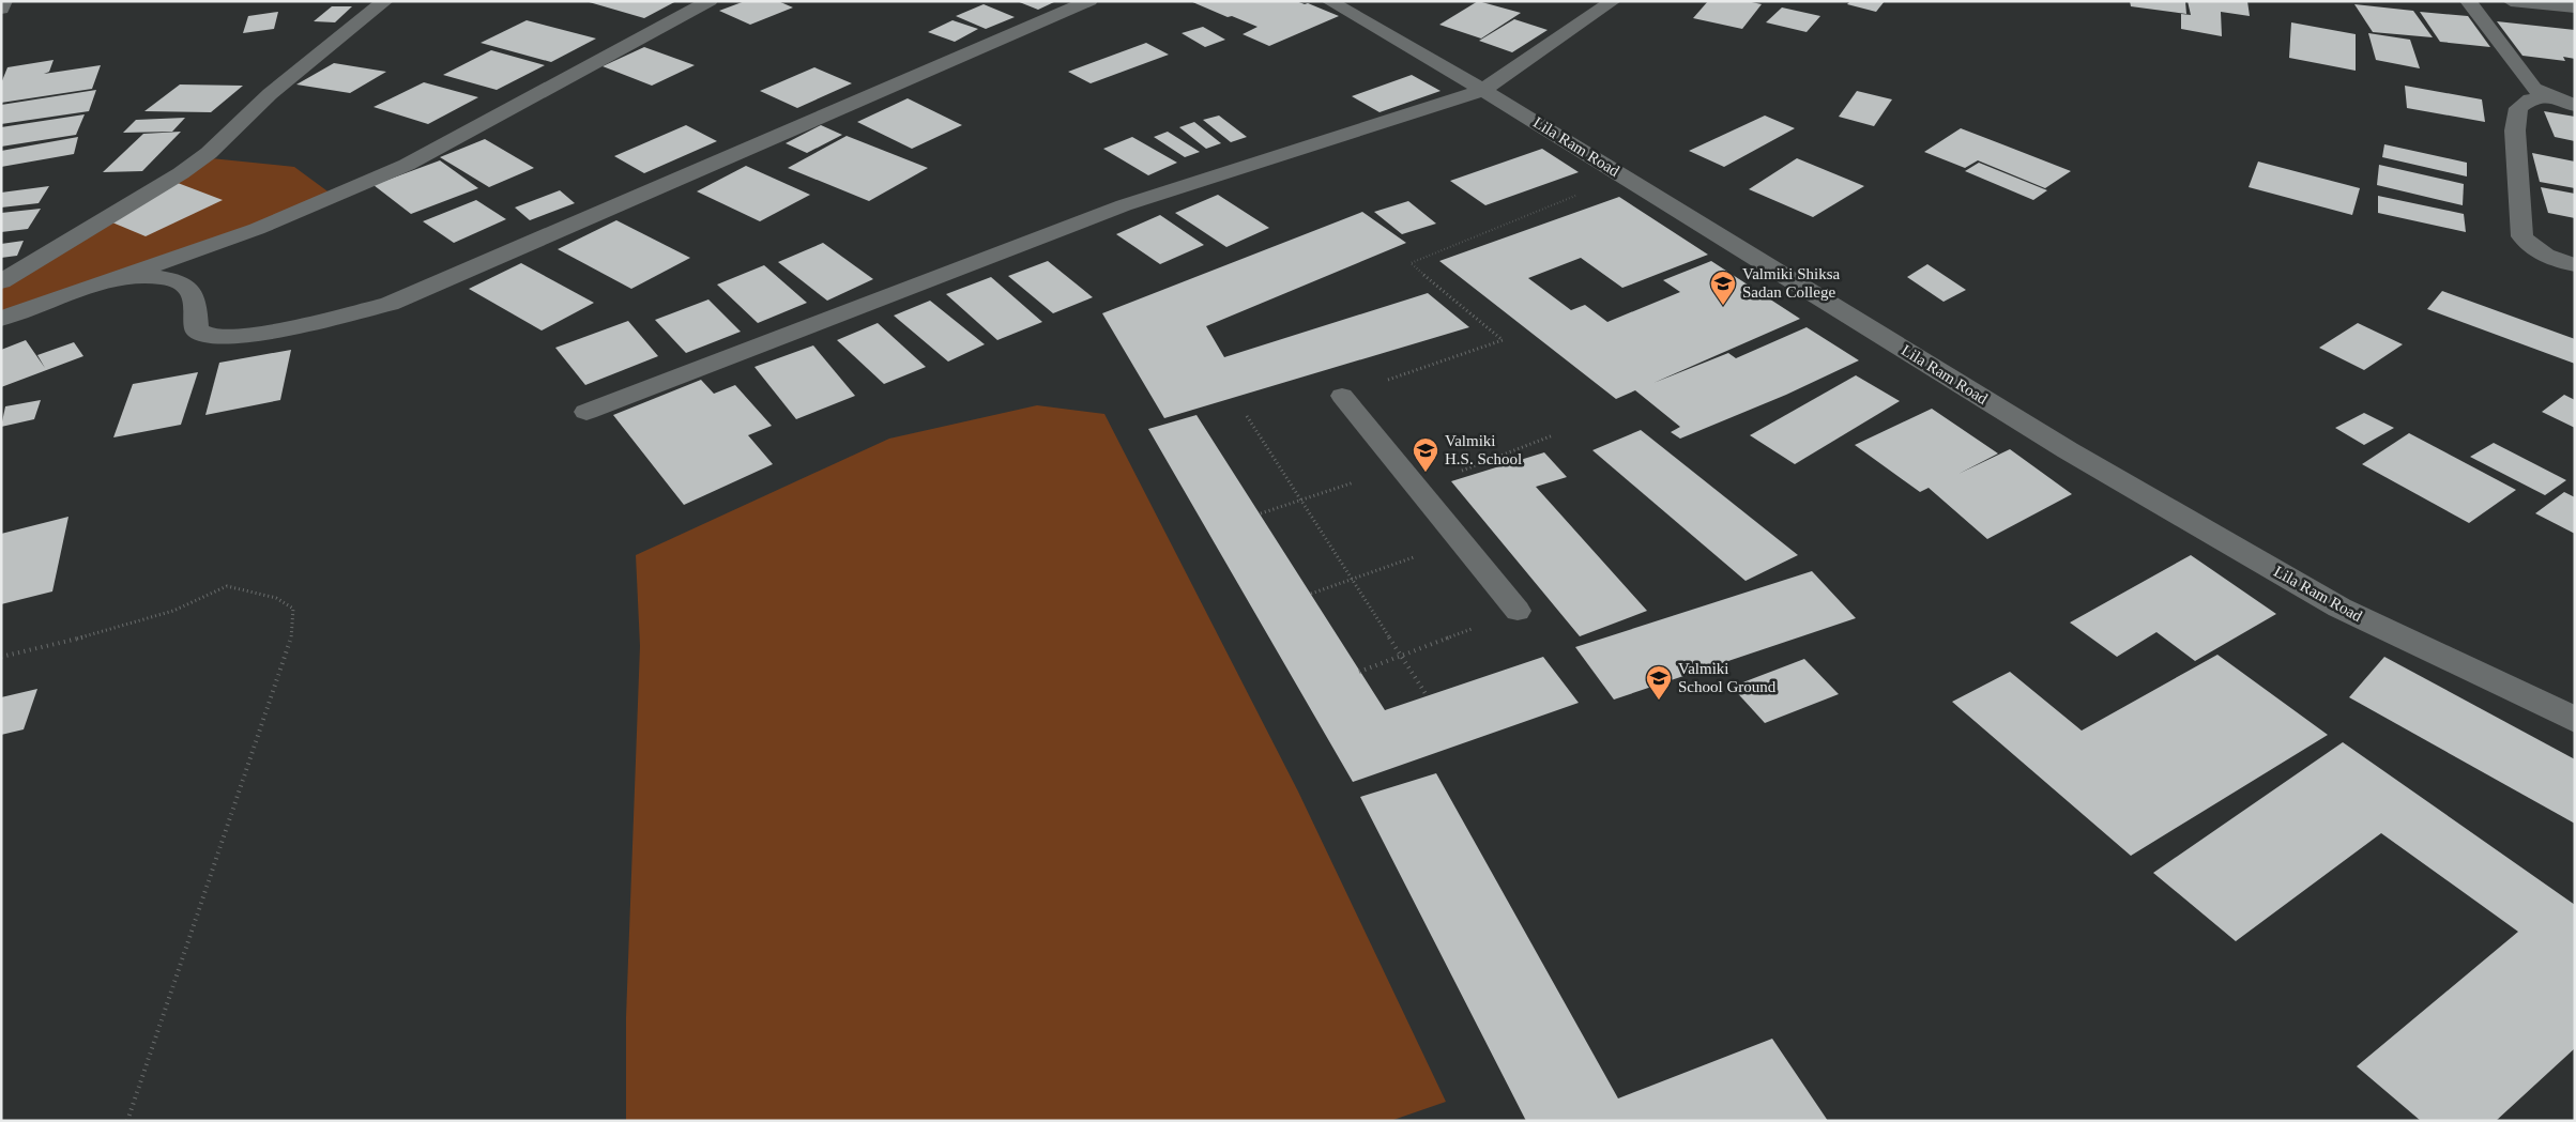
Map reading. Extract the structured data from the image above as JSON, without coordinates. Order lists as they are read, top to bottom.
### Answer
{
  "streets": {
    "street": ["Lila Ram Road"]
  },
  "places": {
    "school or university": ["Valmiki Shiksa Sadan College", "Valmiki H.S. School", "Valmiki School Ground"]
  }
}
